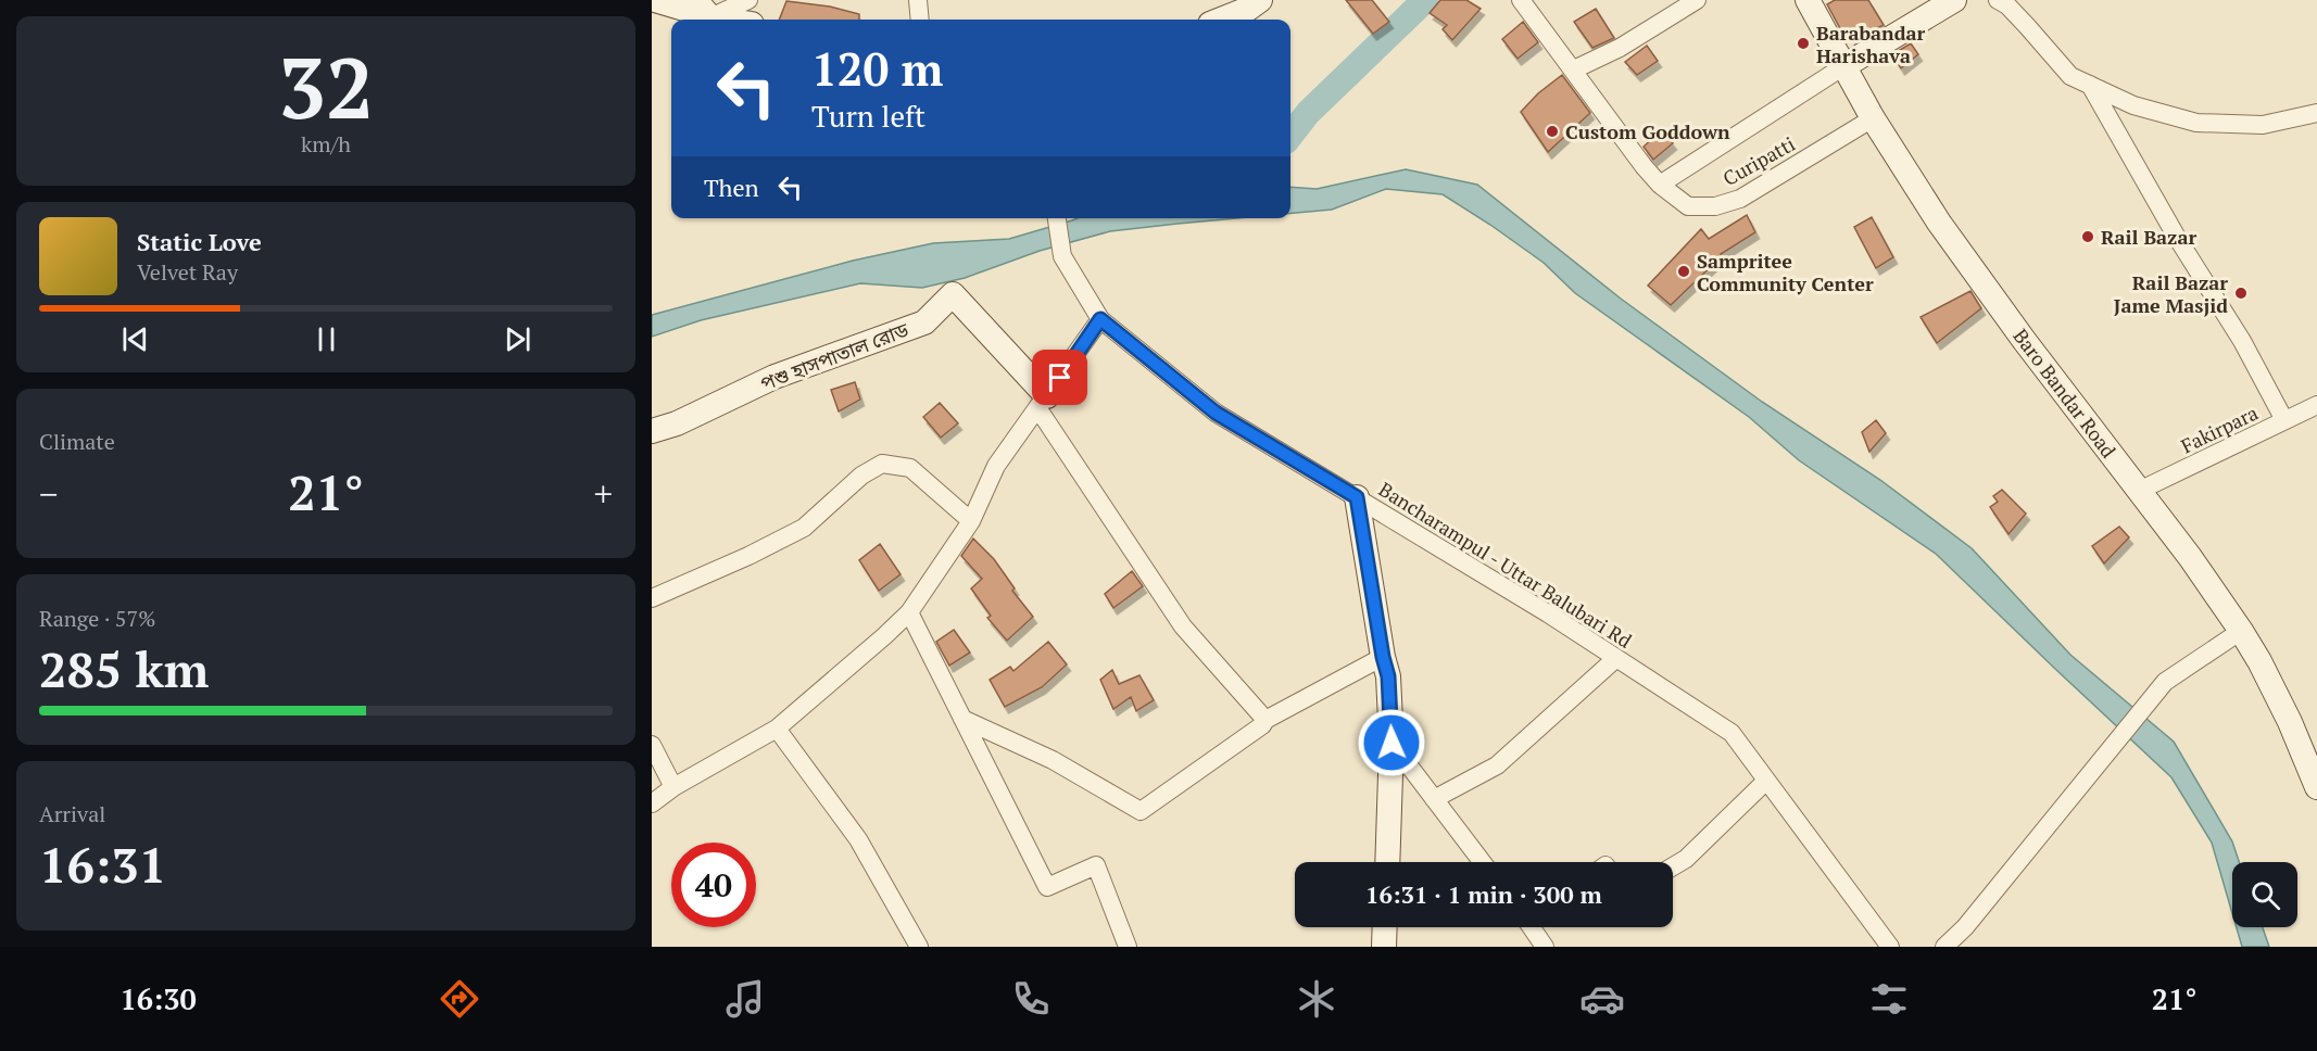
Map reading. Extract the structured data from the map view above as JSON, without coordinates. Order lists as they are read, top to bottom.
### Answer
{
  "streets": {
    "street": [
      "Curipatti",
      "পশু হাসপাতাল রোড",
      "Baro Bandar Road",
      "Fakirpara",
      "Bancharampul - Uttar Balubari Rd"
    ]
  },
  "crossings": [
    ["Curipatti", "Baro Bandar Road"],
    ["Baro Bandar Road", "Fakirpara"]
  ],
  "places": [
    "Barabandar Harishava",
    "Custom Goddown",
    "Rail Bazar",
    "Sampritee Community Center",
    "Rail Bazar Jame Masjid"
  ],
  "page": {
    "tile": [
      ["32", "km/h"],
      "Climate",
      ["Range · 57%", "285 km"],
      ["Arrival", "16:31"]
    ],
    "turn": ["120 m", "Turn left"],
    "then": "Then",
    "song": ["Static Love", "Velvet Ray"],
    "heat": ["−", "21°", "+"],
    "limit": "40",
    "trip": "16:31 · 1 min · 300 m",
    "tabs": ["16:30", "21°"]
  }
}
